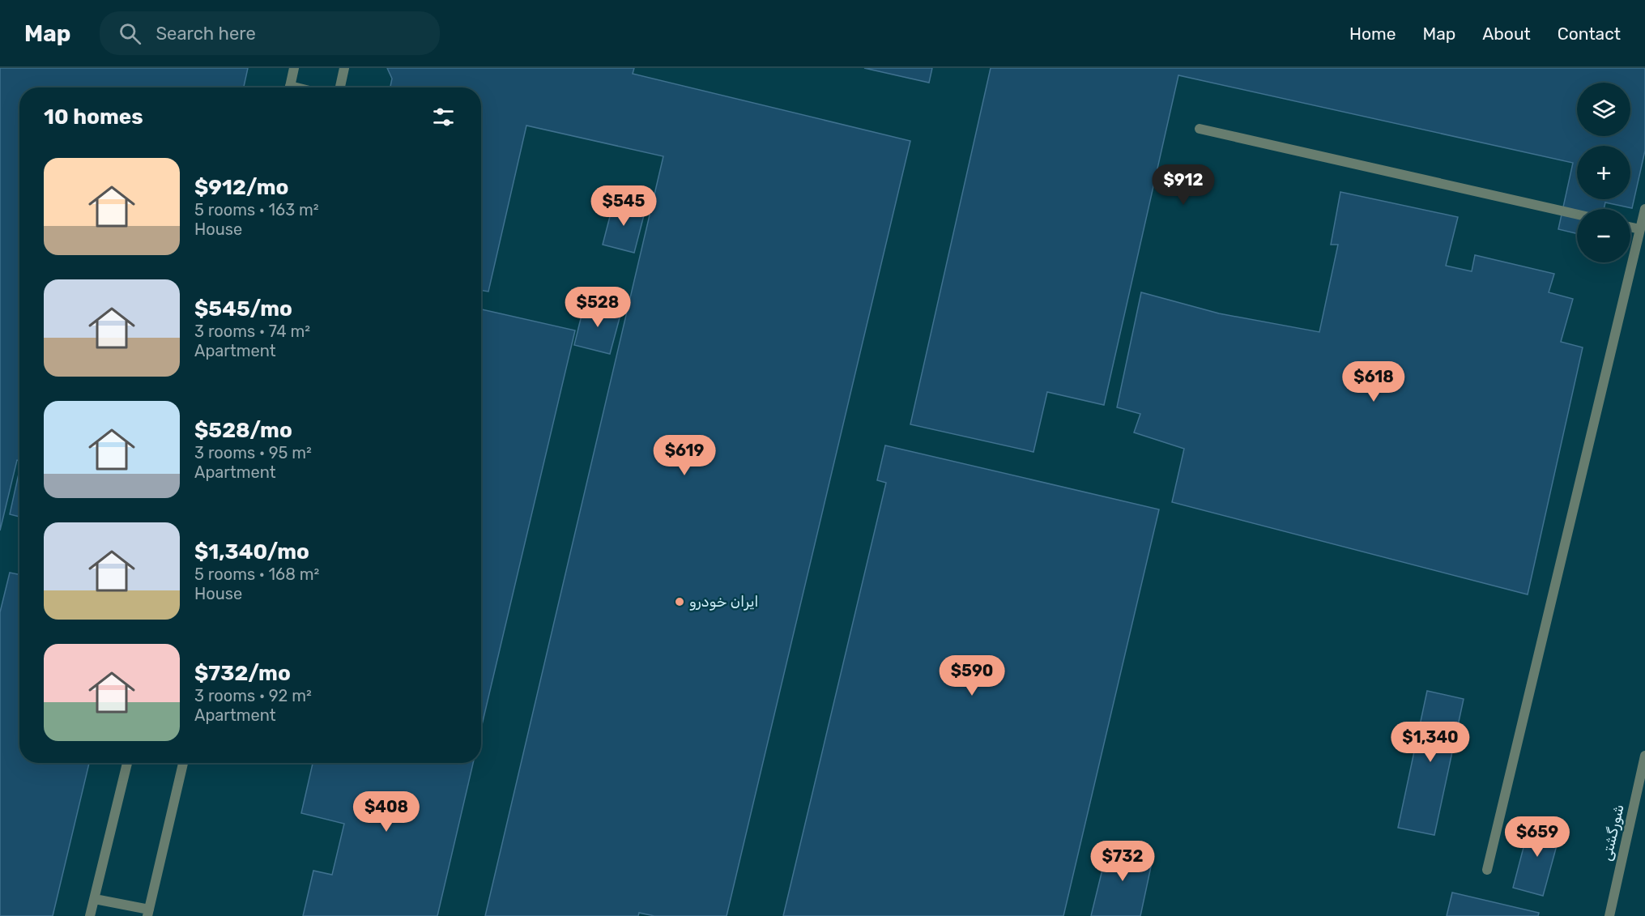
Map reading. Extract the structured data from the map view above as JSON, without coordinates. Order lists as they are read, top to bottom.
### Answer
{
  "streets": {
    "lane": ["شورگشتی"]
  },
  "places": ["ایران خودرو"],
  "page": {
    "header": "Map",
    "search": "Search here",
    "nav": [
      "Home",
      "Map",
      "About",
      "Contact"
    ],
    "map_buttons": ["+", "−"],
    "heading": "10 homes",
    "list": [
      {
        "name": "$912/mo",
        "note": "5 rooms · 163 m² · House"
      },
      {
        "name": "$545/mo",
        "note": "3 rooms · 74 m² · Apartment"
      },
      {
        "name": "$528/mo",
        "note": "3 rooms · 95 m² · Apartment"
      },
      {
        "name": "$1,340/mo",
        "note": "5 rooms · 168 m² · House"
      },
      {
        "name": "$732/mo",
        "note": "3 rooms · 92 m² · Apartment"
      }
    ],
    "price": [
      "$912",
      "$545",
      "$528",
      "$618",
      "$619",
      "$590",
      "$1,340",
      "$408",
      "$659",
      "$732"
    ]
  }
}
